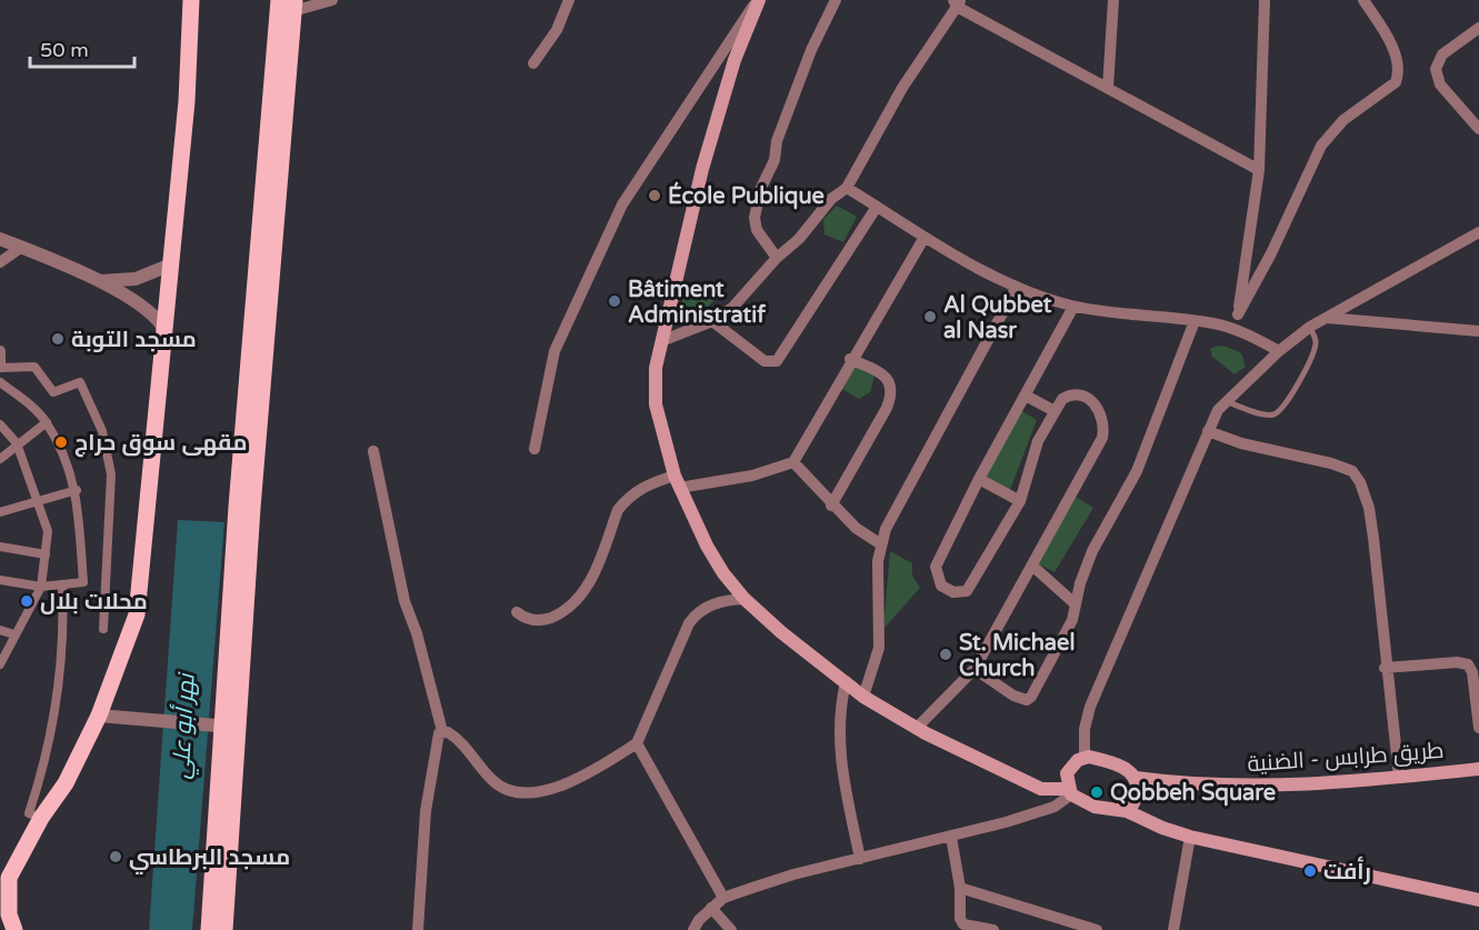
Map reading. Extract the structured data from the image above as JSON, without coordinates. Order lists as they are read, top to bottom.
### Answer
{
  "streets": {
    "main road": ["طريق طرابس - الضنية"]
  },
  "water": ["نهر أبو علي"],
  "places": [
    "École Publique",
    "Bâtiment Administratif",
    "Al Qubbet al Nasr",
    "مسجد التوبة",
    "مقهى سوق حراج",
    "محلات بلال",
    "St. Michael Church",
    "Qobbeh Square",
    "مسجد البرطاسي",
    "رأفت"
  ],
  "scale_bar": "50 m"
}
